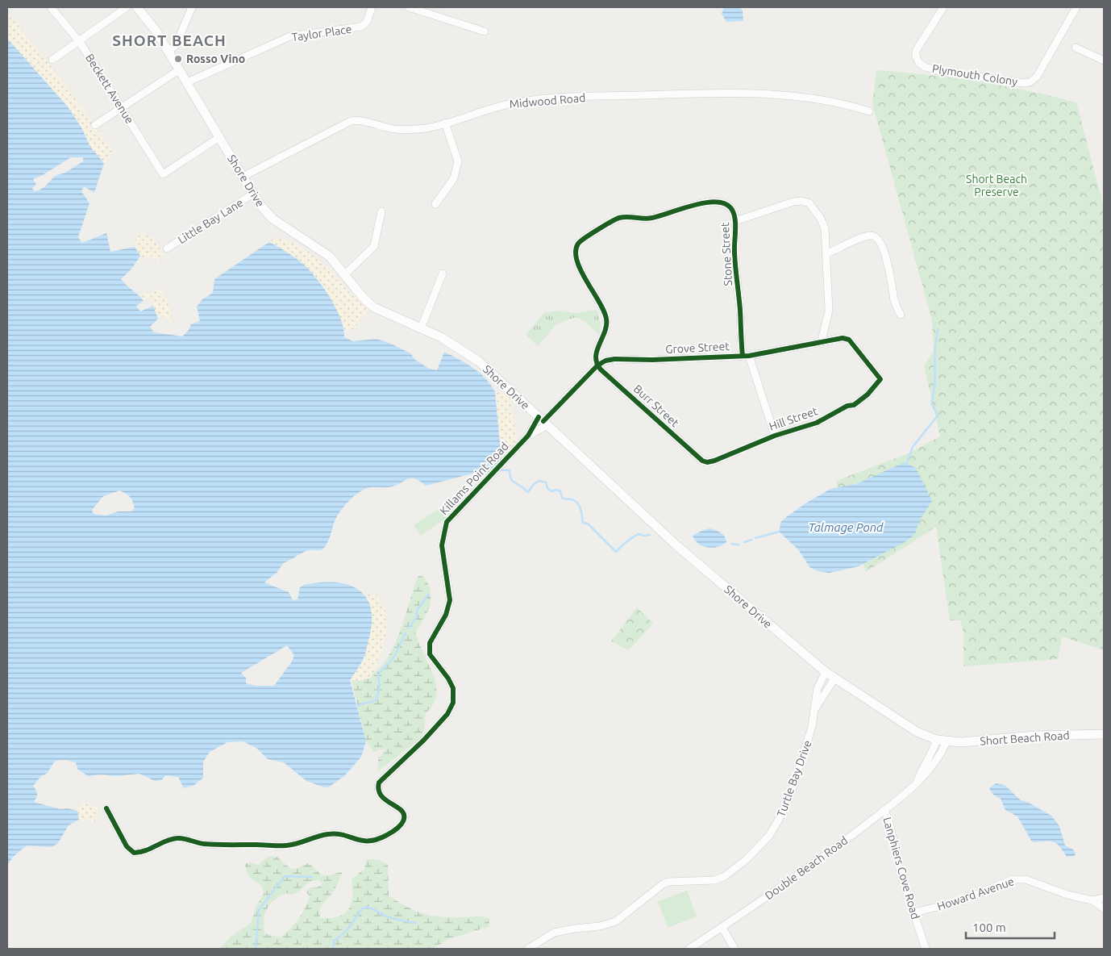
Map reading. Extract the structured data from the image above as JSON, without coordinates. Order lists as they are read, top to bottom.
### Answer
{
  "streets": {
    "main road": ["Shore Drive", "Short Beach Road"],
    "street": [
      "Taylor Place",
      "Plymouth Colony",
      "Beckett Avenue",
      "Midwood Road",
      "Little Bay Lane",
      "Stone Street",
      "Grove Street",
      "Burr Street",
      "Hill Street",
      "Killams Point Road",
      "Turtle Bay Drive",
      "Double Beach Road",
      "Lanphiers Cove Road",
      "Howard Avenue"
    ]
  },
  "crossings": [
    ["Taylor Place", "Shore Drive"],
    ["Beckett Avenue", "Shore Drive"],
    ["Midwood Road", "Shore Drive"],
    ["Shore Drive", "Little Bay Lane"],
    ["Shore Drive", "Grove Street"],
    ["Shore Drive", "Killams Point Road"],
    ["Shore Drive", "Short Beach Road"],
    ["Shore Drive", "Turtle Bay Drive"],
    ["Shore Drive", "Double Beach Road"],
    ["Stone Street", "Grove Street"],
    ["Stone Street", "Burr Street"],
    ["Stone Street", "Hill Street"],
    ["Grove Street", "Burr Street"],
    ["Grove Street", "Hill Street"],
    ["Grove Street", "Killams Point Road"],
    ["Burr Street", "Hill Street"],
    ["Short Beach Road", "Double Beach Road"],
    ["Double Beach Road", "Lanphiers Cove Road"],
    ["Lanphiers Cove Road", "Howard Avenue"]
  ],
  "districts": ["SHORT BEACH"],
  "water": ["Talmage Pond"],
  "parks": ["Short Beach Preserve"],
  "places": ["Rosso Vino"],
  "scale_bar": "100 m"
}
